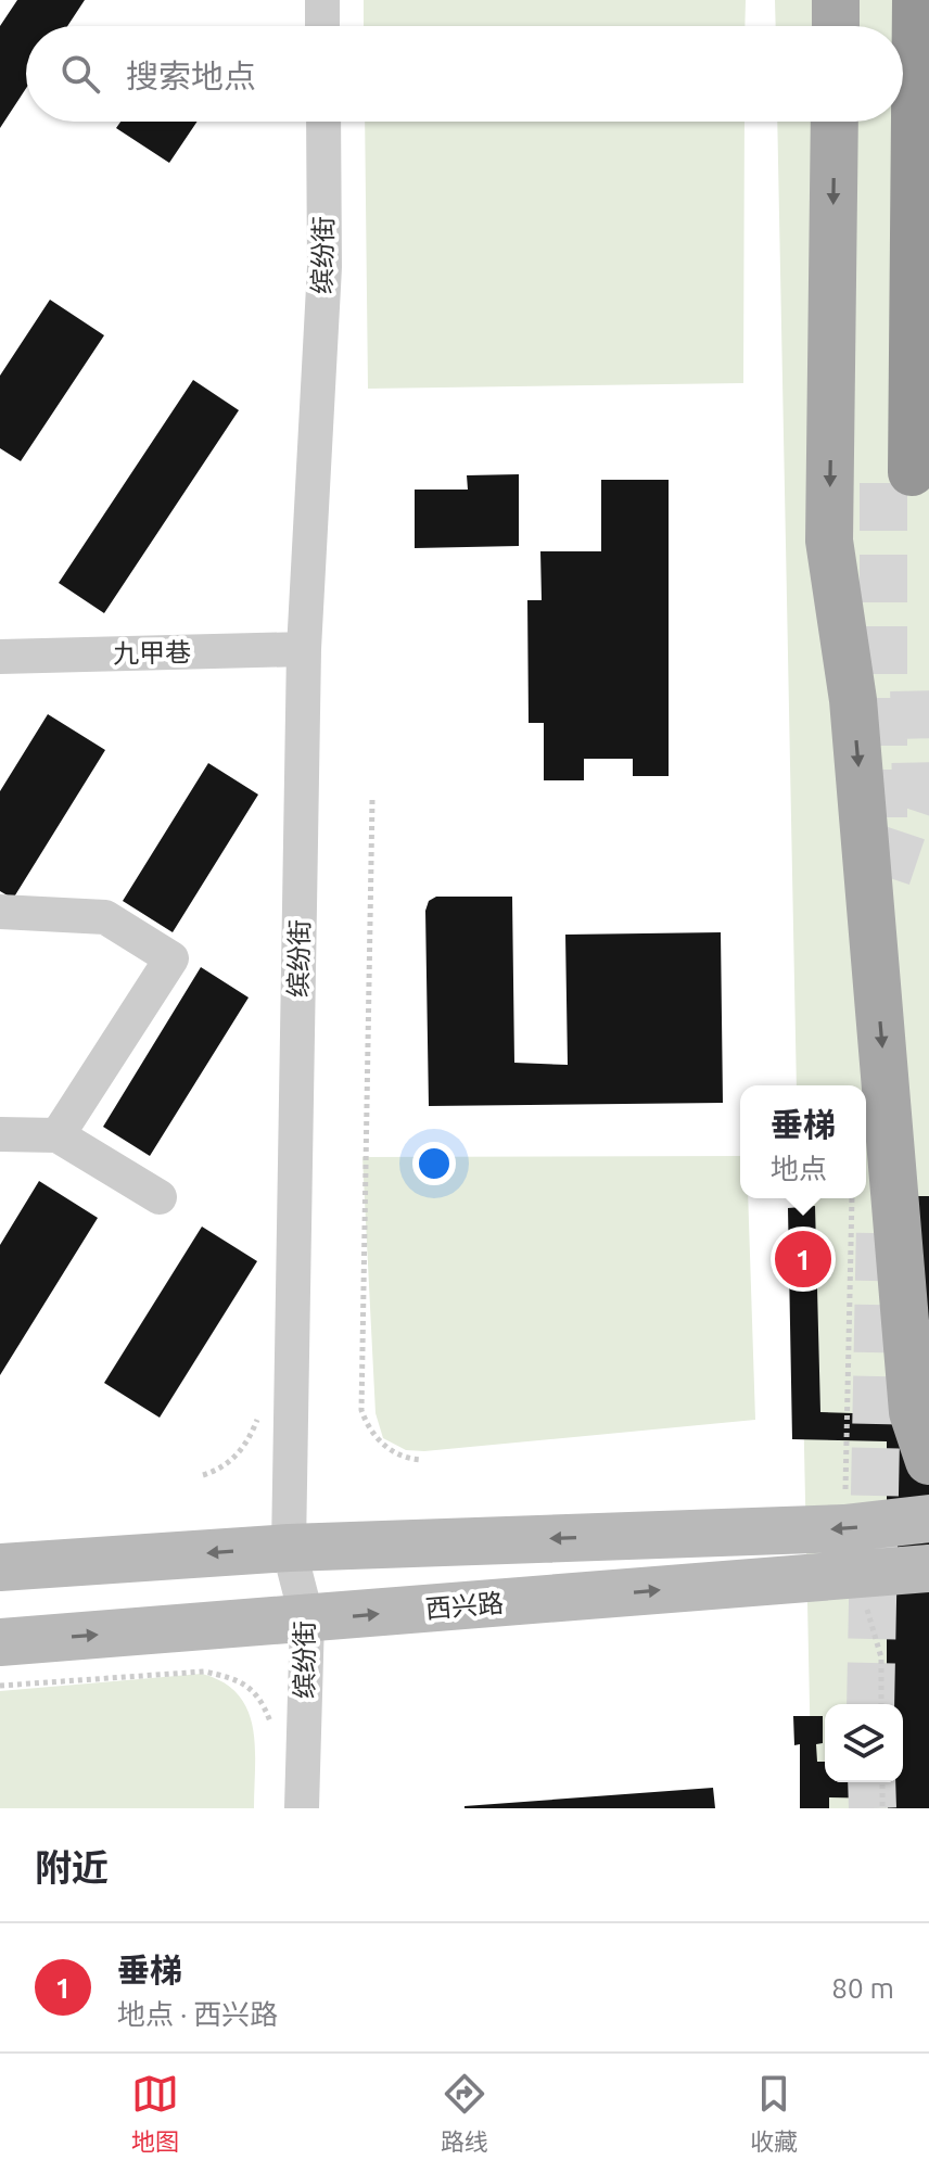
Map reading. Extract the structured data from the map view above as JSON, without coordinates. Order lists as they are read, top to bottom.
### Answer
{
  "streets": {
    "main road": ["西兴路"],
    "street": ["缤纷街", "九甲巷"]
  },
  "crossings": [
    ["缤纷街", "九甲巷"],
    ["缤纷街", "西兴路"]
  ],
  "page": {
    "search": "搜索地点",
    "popup": ["垂梯", "地点"],
    "pins": "1",
    "heading": "附近",
    "list": [
      {
        "mark": "1",
        "name": "垂梯",
        "note": "地点 · 西兴路",
        "value": "80 m"
      }
    ],
    "nav": ["地图", "路线", "收藏"]
  }
}
